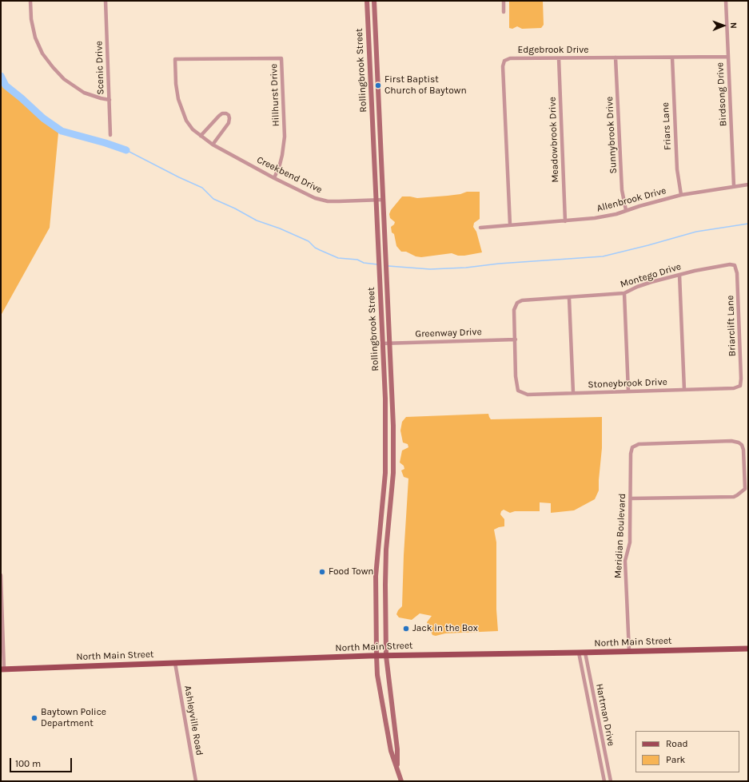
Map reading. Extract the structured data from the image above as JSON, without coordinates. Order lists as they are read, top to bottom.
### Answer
{
  "streets": {
    "main road": ["Rollingbrook Street", "North Main Street"],
    "street": [
      "Edgebrook Drive",
      "Scenic Drive",
      "Birdsong Drive",
      "Hillhurst Drive",
      "Friars Lane",
      "Sunnybrook Drive",
      "Meadowbrook Drive",
      "Creekbend Drive",
      "Allenbrook Drive",
      "Montego Drive",
      "Briarclift Lane",
      "Greenway Drive",
      "Stoneybrook Drive",
      "Meridian Boulevard",
      "Hartman Drive",
      "Ashleyville Road"
    ]
  },
  "crossings": [
    ["Edgebrook Drive", "Birdsong Drive"],
    ["Edgebrook Drive", "Friars Lane"],
    ["Edgebrook Drive", "Sunnybrook Drive"],
    ["Edgebrook Drive", "Meadowbrook Drive"],
    ["Edgebrook Drive", "Allenbrook Drive"],
    ["Rollingbrook Street", "Creekbend Drive"],
    ["Rollingbrook Street", "Greenway Drive"],
    ["Rollingbrook Street", "North Main Street"],
    ["Birdsong Drive", "Allenbrook Drive"],
    ["Hillhurst Drive", "Creekbend Drive"],
    ["Friars Lane", "Allenbrook Drive"],
    ["Sunnybrook Drive", "Allenbrook Drive"],
    ["Meadowbrook Drive", "Allenbrook Drive"],
    ["Montego Drive", "Briarclift Lane"],
    ["Montego Drive", "Greenway Drive"],
    ["Montego Drive", "Stoneybrook Drive"],
    ["Briarclift Lane", "Stoneybrook Drive"],
    ["Greenway Drive", "Stoneybrook Drive"],
    ["Meridian Boulevard", "North Main Street"],
    ["North Main Street", "Hartman Drive"],
    ["North Main Street", "Ashleyville Road"]
  ],
  "places": [
    "First Baptist Church of Baytown",
    "Food Town",
    "Jack in the Box",
    "Baytown Police Department"
  ],
  "legend": ["Road", "Park"],
  "scale_bar": "100 m",
  "north": "right"
}
